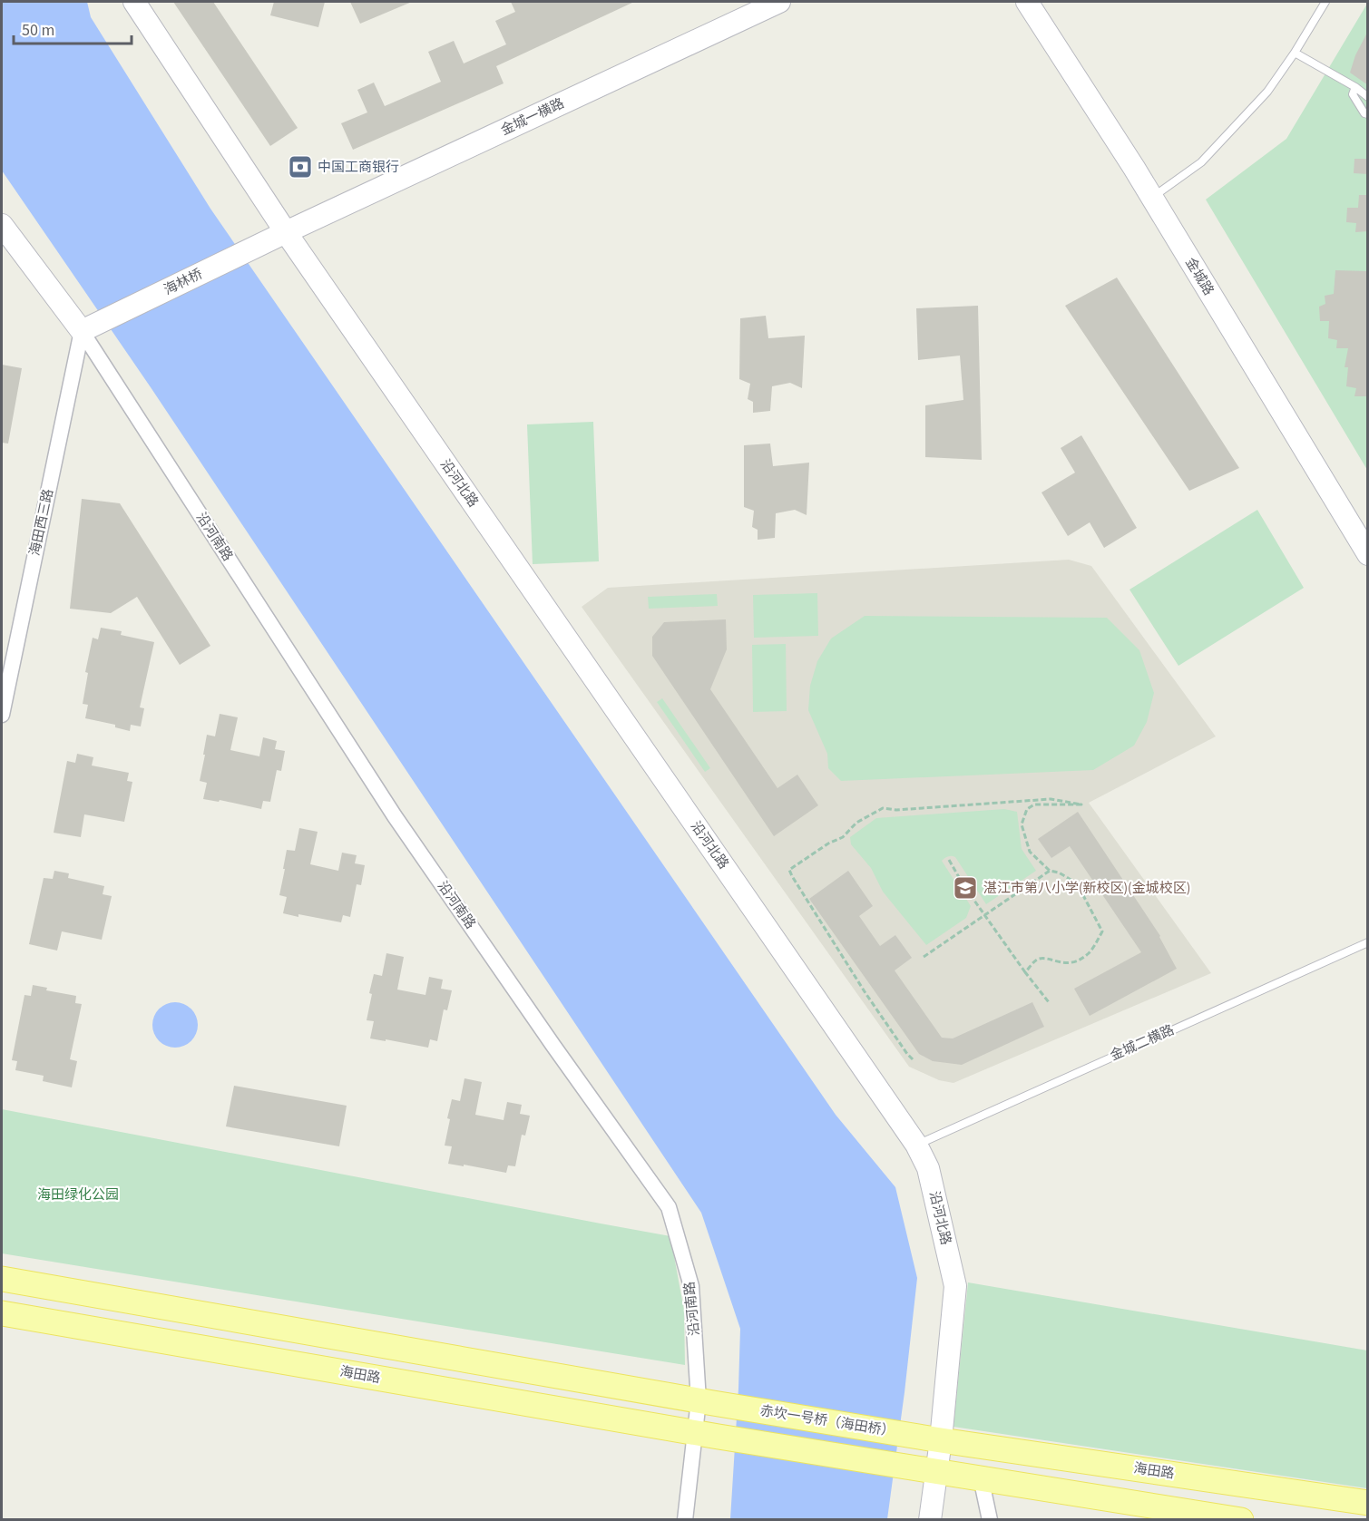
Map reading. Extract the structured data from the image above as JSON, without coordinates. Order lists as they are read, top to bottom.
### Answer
{
  "streets": {
    "main road": ["海田路", "赤坎一号桥（海田桥）"],
    "street": [
      "金城一横路",
      "金城路",
      "海林桥",
      "沿河北路",
      "海田西三路",
      "沿河南路"
    ],
    "lane": ["金城二横路"]
  },
  "crossings": [
    ["金城一横路", "海林桥"],
    ["金城一横路", "沿河北路"],
    ["海林桥", "沿河北路"],
    ["海林桥", "海田西三路"],
    ["海林桥", "沿河南路"],
    ["沿河北路", "金城二横路"],
    ["沿河北路", "海田路"],
    ["沿河北路", "赤坎一号桥（海田桥）"],
    ["海田西三路", "沿河南路"],
    ["沿河南路", "海田路"],
    ["沿河南路", "赤坎一号桥（海田桥）"],
    ["海田路", "赤坎一号桥（海田桥）"]
  ],
  "parks": ["海田绿化公园"],
  "places": {
    "bank": ["中国工商银行"],
    "school or university": ["湛江市第八小学(新校区)(金城校区)"]
  },
  "scale_bar": "50 m"
}
